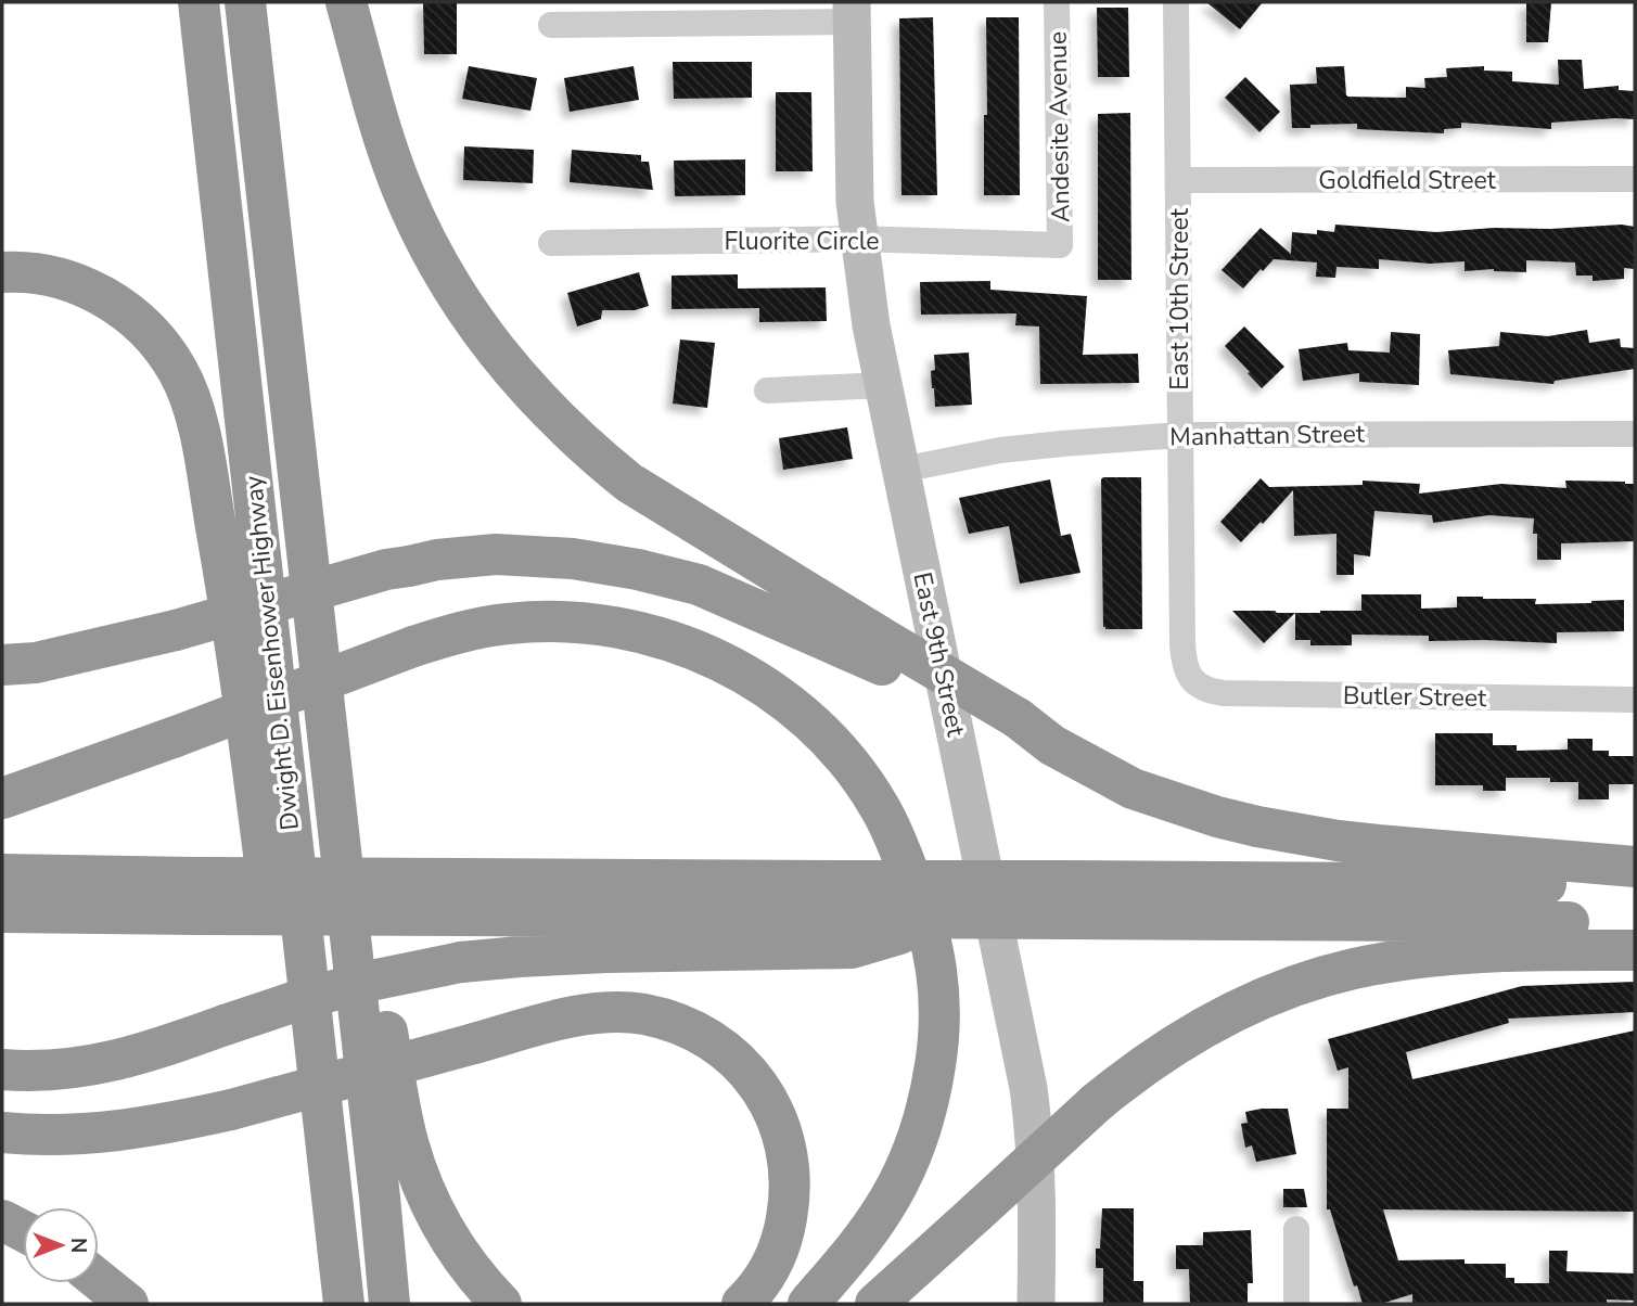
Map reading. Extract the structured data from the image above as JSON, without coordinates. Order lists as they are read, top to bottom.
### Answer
{
  "streets": {
    "highway": ["Dwight D. Eisenhower Highway"],
    "street": [
      "Andesite Avenue",
      "Goldfield Street",
      "Fluorite Circle",
      "East 10th Street",
      "Manhattan Street",
      "East 9th Street",
      "Butler Street"
    ]
  },
  "crossings": [
    ["Andesite Avenue", "Fluorite Circle"],
    ["Goldfield Street", "East 10th Street"],
    ["Fluorite Circle", "East 9th Street"],
    ["East 10th Street", "Manhattan Street"],
    ["East 10th Street", "Butler Street"],
    ["Manhattan Street", "East 9th Street"]
  ],
  "north": "right"
}
